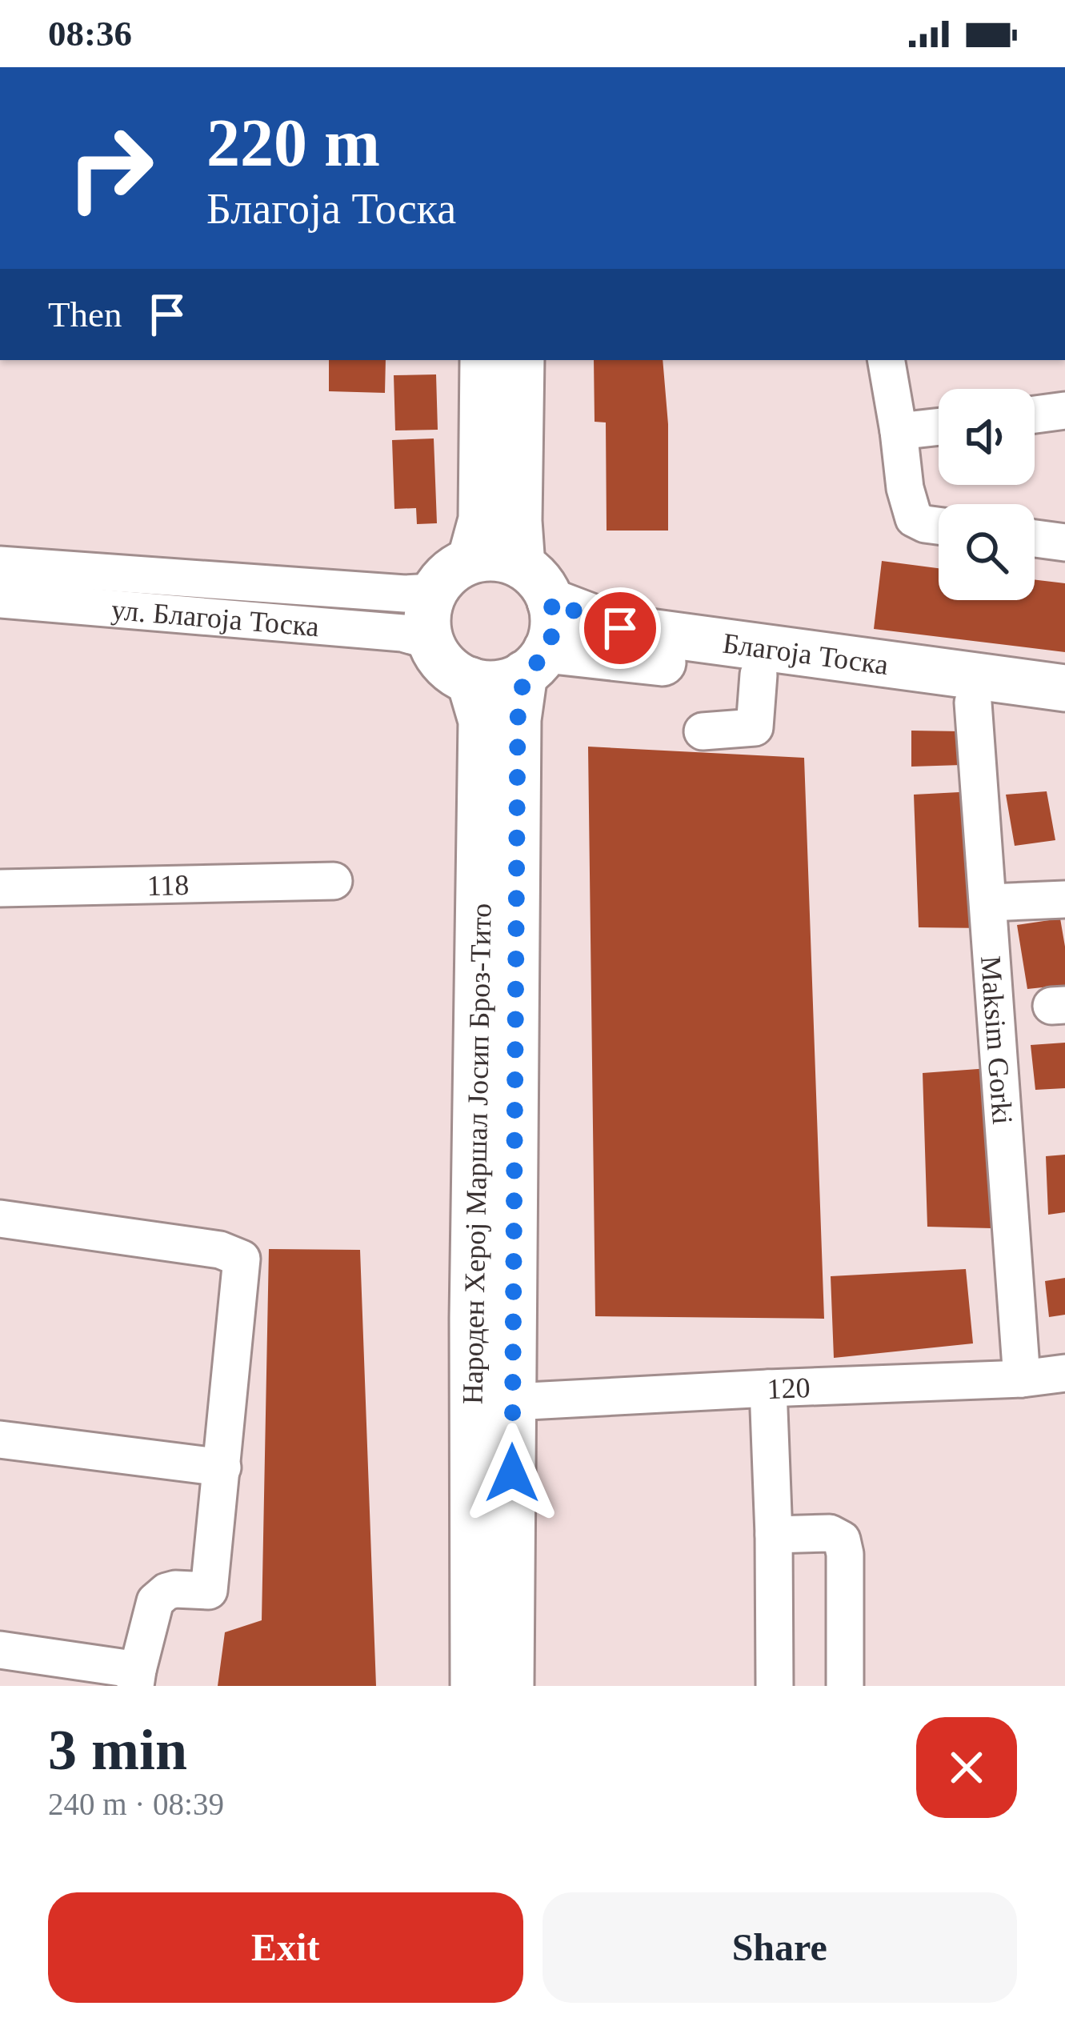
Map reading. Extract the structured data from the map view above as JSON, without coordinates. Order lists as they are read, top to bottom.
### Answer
{
  "streets": {
    "main road": ["Благоја Тоска", "Народен Херој Маршал Јосип Броз-Тито"],
    "street": [
      "ул. Благоја Тоска",
      "118",
      "Maksim Gorki",
      "120"
    ]
  },
  "crossings": [
    ["ул. Благоја Тоска", "Благоја Тоска"],
    ["ул. Благоја Тоска", "Народен Херој Маршал Јосип Броз-Тито"],
    ["Благоја Тоска", "Народен Херој Маршал Јосип Броз-Тито"],
    ["Maksim Gorki", "120"],
    ["Народен Херој Маршал Јосип Броз-Тито", "120"]
  ],
  "page": {
    "status": "08:36",
    "turn": ["220 m", "Благоја Тоска"],
    "then": "Then",
    "heading": ["3 min", "240 m · 08:39"],
    "buttons": ["Exit", "Share"]
  }
}
